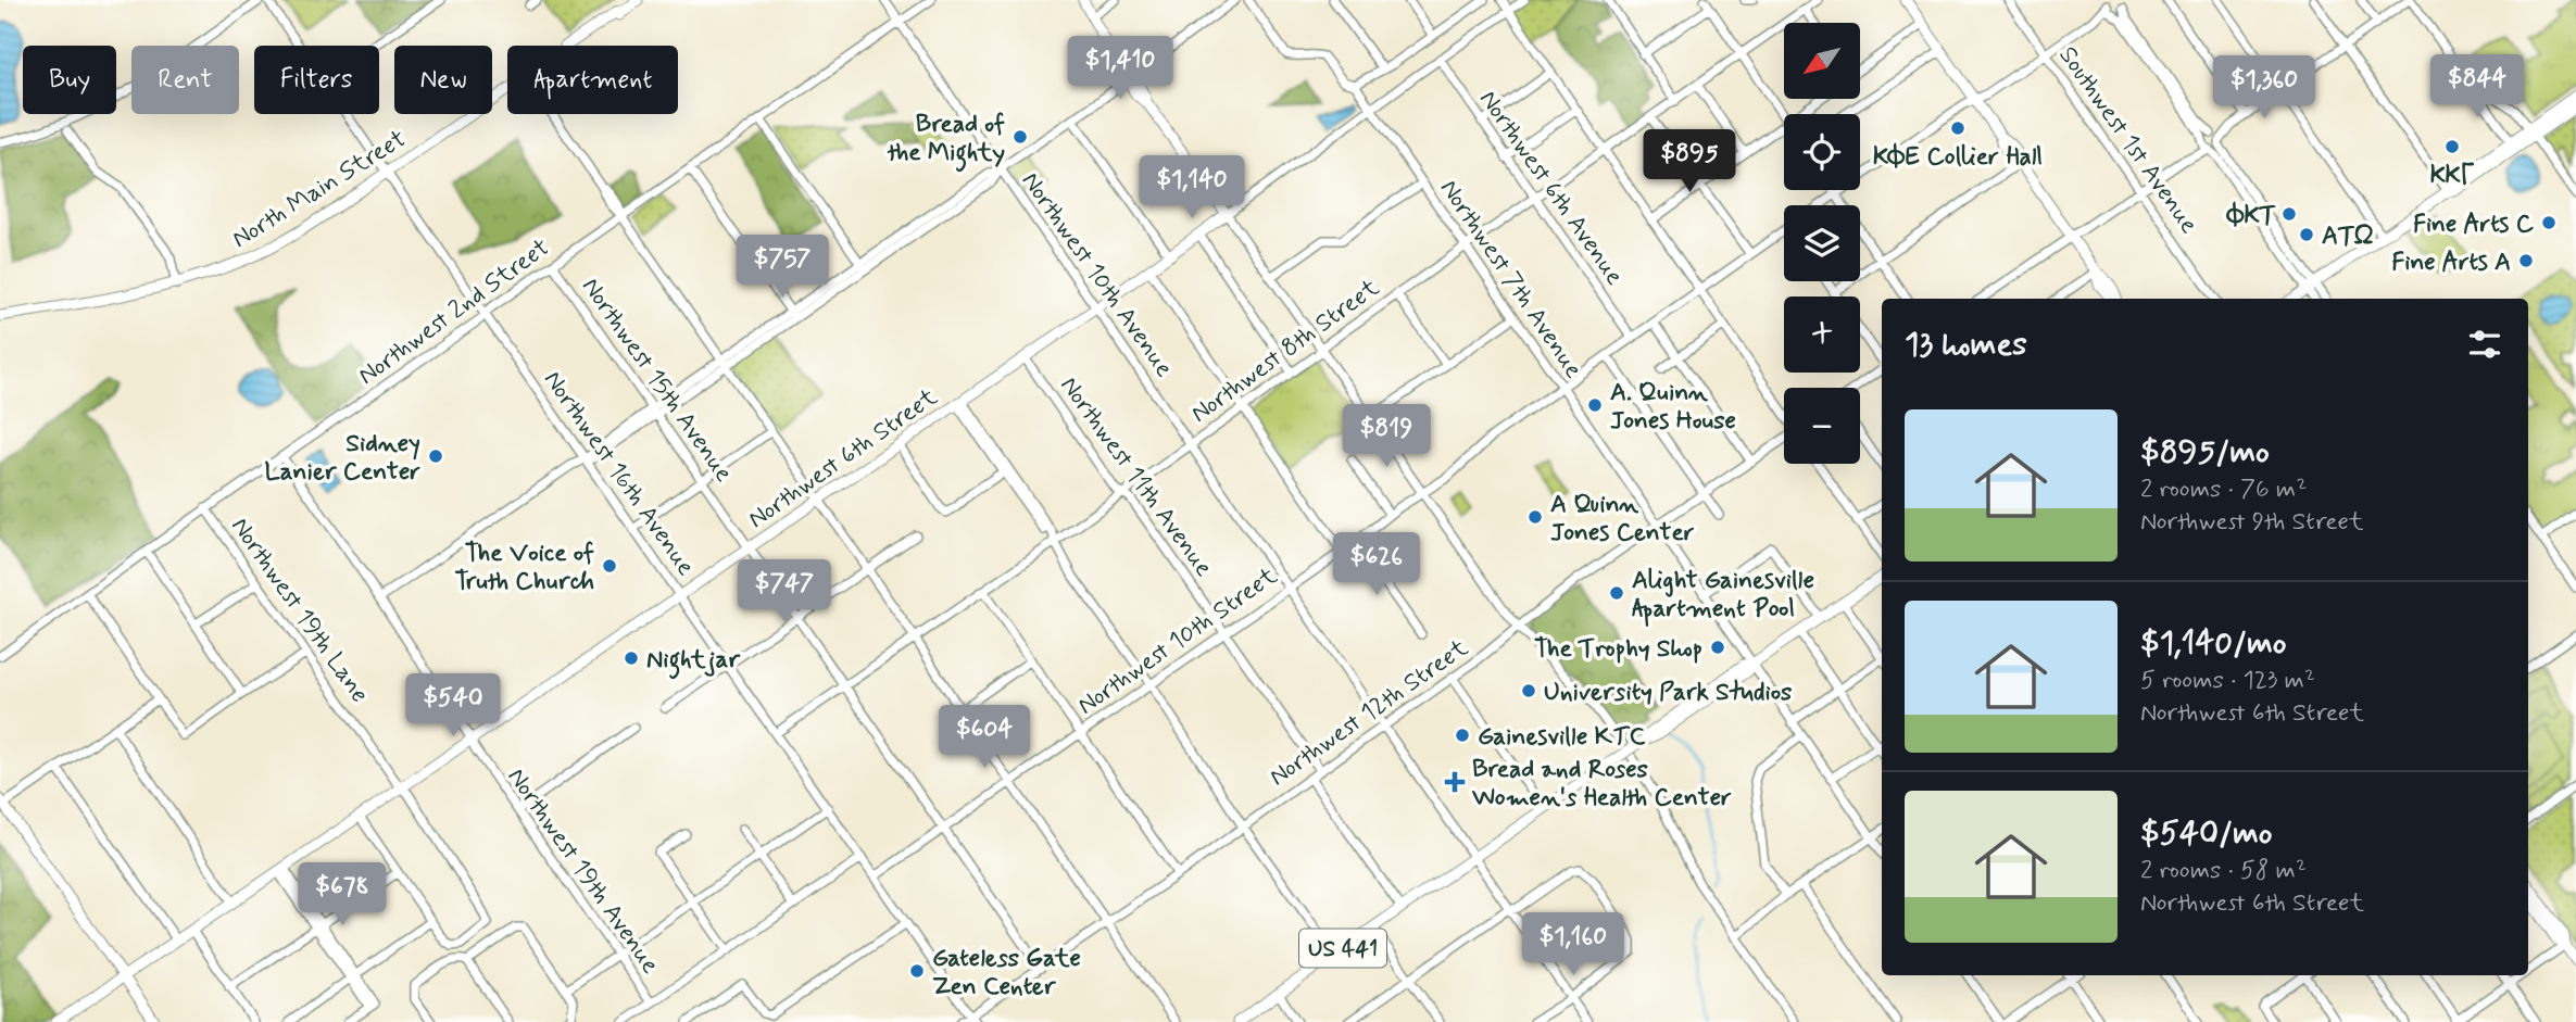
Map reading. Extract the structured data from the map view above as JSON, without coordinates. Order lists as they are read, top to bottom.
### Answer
{
  "streets": {
    "main road": ["North Main Street", "Northwest 6th Street", "US 441"],
    "street": [
      "Southwest 1st Avenue",
      "Northwest 6th Avenue",
      "Northwest 10th Avenue",
      "Northwest 7th Avenue",
      "Northwest 2nd Street",
      "Northwest 8th Street",
      "Northwest 15th Avenue",
      "Northwest 16th Avenue",
      "Northwest 11th Avenue",
      "Northwest 19th Lane",
      "Northwest 10th Street",
      "Northwest 12th Street",
      "Northwest 19th Avenue"
    ]
  },
  "crossings": [
    ["Southwest 1st Avenue", "Northwest 10th Street"],
    ["Northwest 6th Avenue", "Northwest 8th Street"],
    ["Northwest 6th Avenue", "Northwest 6th Street"],
    ["Northwest 6th Avenue", "Northwest 10th Street"],
    ["North Main Street", "Northwest 16th Avenue"],
    ["Northwest 10th Avenue", "Northwest 2nd Street"],
    ["Northwest 10th Avenue", "Northwest 8th Street"],
    ["Northwest 10th Avenue", "Northwest 6th Street"],
    ["Northwest 10th Avenue", "Northwest 10th Street"],
    ["Northwest 10th Avenue", "Northwest 12th Street"],
    ["Northwest 10th Avenue", "US 441"],
    ["Northwest 7th Avenue", "Northwest 8th Street"],
    ["Northwest 7th Avenue", "Northwest 6th Street"],
    ["Northwest 7th Avenue", "Northwest 10th Street"],
    ["Northwest 7th Avenue", "Northwest 12th Street"],
    ["Northwest 7th Avenue", "US 441"],
    ["Northwest 2nd Street", "Northwest 15th Avenue"],
    ["Northwest 2nd Street", "Northwest 16th Avenue"],
    ["Northwest 2nd Street", "Northwest 19th Lane"],
    ["Northwest 2nd Street", "Northwest 19th Avenue"],
    ["Northwest 8th Street", "Northwest 15th Avenue"],
    ["Northwest 8th Street", "Northwest 16th Avenue"],
    ["Northwest 8th Street", "Northwest 11th Avenue"],
    ["Northwest 15th Avenue", "Northwest 6th Street"],
    ["Northwest 15th Avenue", "Northwest 10th Street"],
    ["Northwest 15th Avenue", "Northwest 12th Street"],
    ["Northwest 6th Street", "Northwest 16th Avenue"],
    ["Northwest 6th Street", "Northwest 11th Avenue"],
    ["Northwest 6th Street", "Northwest 19th Lane"],
    ["Northwest 6th Street", "Northwest 19th Avenue"],
    ["Northwest 16th Avenue", "Northwest 10th Street"],
    ["Northwest 16th Avenue", "Northwest 12th Street"],
    ["Northwest 11th Avenue", "Northwest 10th Street"],
    ["Northwest 11th Avenue", "Northwest 12th Street"]
  ],
  "places": {
    "other": [
      "ΚΦΕ Collier Hall",
      "Bread of the Mighty",
      "ΚΚΓ",
      "ΦΚΤ",
      "Fine Arts C",
      "ΑΤΩ",
      "Fine Arts A",
      "A. Quinn Jones House",
      "Sidney Lanier Center",
      "A Quinn Jones Center",
      "The Voice of Truth Church",
      "Alight Gainesville Apartment Pool",
      "The Trophy Shop",
      "Nightjar",
      "University Park Studios",
      "Gainesville KTC",
      "Gateless Gate Zen Center"
    ],
    "health": ["Bread and Roses Women's Health Center"]
  },
  "north": "bottom left",
  "page": {
    "map_buttons": ["+", "−"],
    "price": [
      "$1,410",
      "$844",
      "$1,360",
      "$895",
      "$1,140",
      "$757",
      "$819",
      "$626",
      "$747",
      "$540",
      "$604",
      "$678",
      "$1,160"
    ],
    "chip": [
      "Buy",
      "Rent",
      "Filters",
      "New",
      "Apartment"
    ],
    "heading": "13 homes",
    "list": [
      {
        "name": "$895/mo",
        "note": "2 rooms · 76 m² · Northwest 9th Street"
      },
      {
        "name": "$1,140/mo",
        "note": "5 rooms · 123 m² · Northwest 6th Street"
      },
      {
        "name": "$540/mo",
        "note": "2 rooms · 58 m² · Northwest 6th Street"
      }
    ]
  }
}
